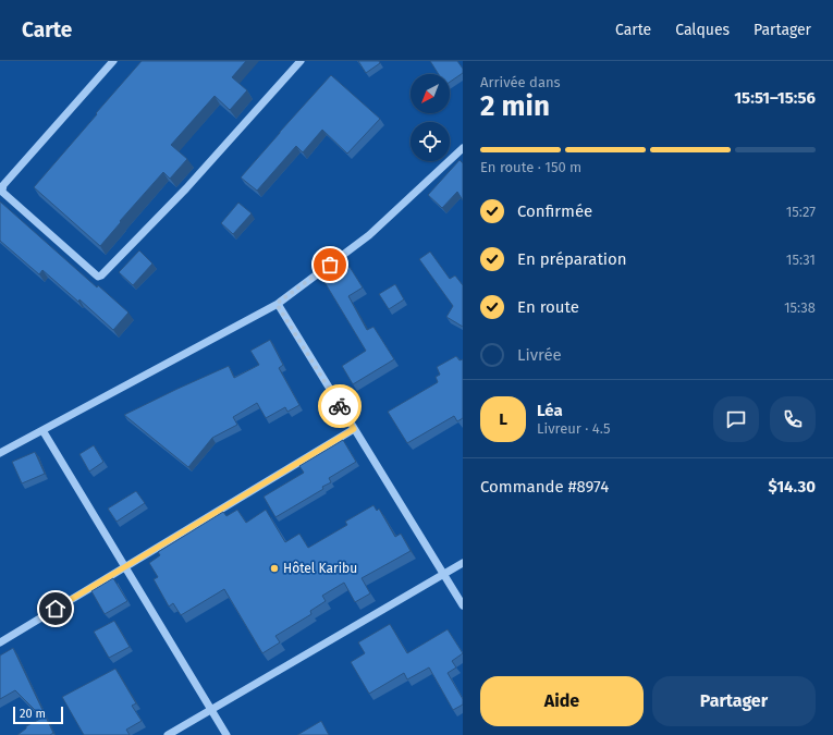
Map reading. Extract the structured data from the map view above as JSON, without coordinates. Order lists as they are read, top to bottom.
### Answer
{
  "places": ["Hôtel Karibu"],
  "scale_bar": "20 m",
  "north": "bottom left",
  "page": {
    "header": "Carte",
    "nav": ["Carte", "Calques", "Partager"],
    "heading": ["2 min", "Arrivée dans", "15:51–15:56"],
    "panel": [
      "Léa",
      "Livreur · 4.5",
      "Commande #8974",
      "$14.30"
    ],
    "bar": "En route · 150 m",
    "list": [
      ["Confirmée", "15:27"],
      ["En préparation", "15:31"],
      ["En route", "15:38"],
      "Livrée"
    ],
    "round": "L",
    "buttons": ["Aide", "Partager"],
    "scale": "20 m"
  }
}
